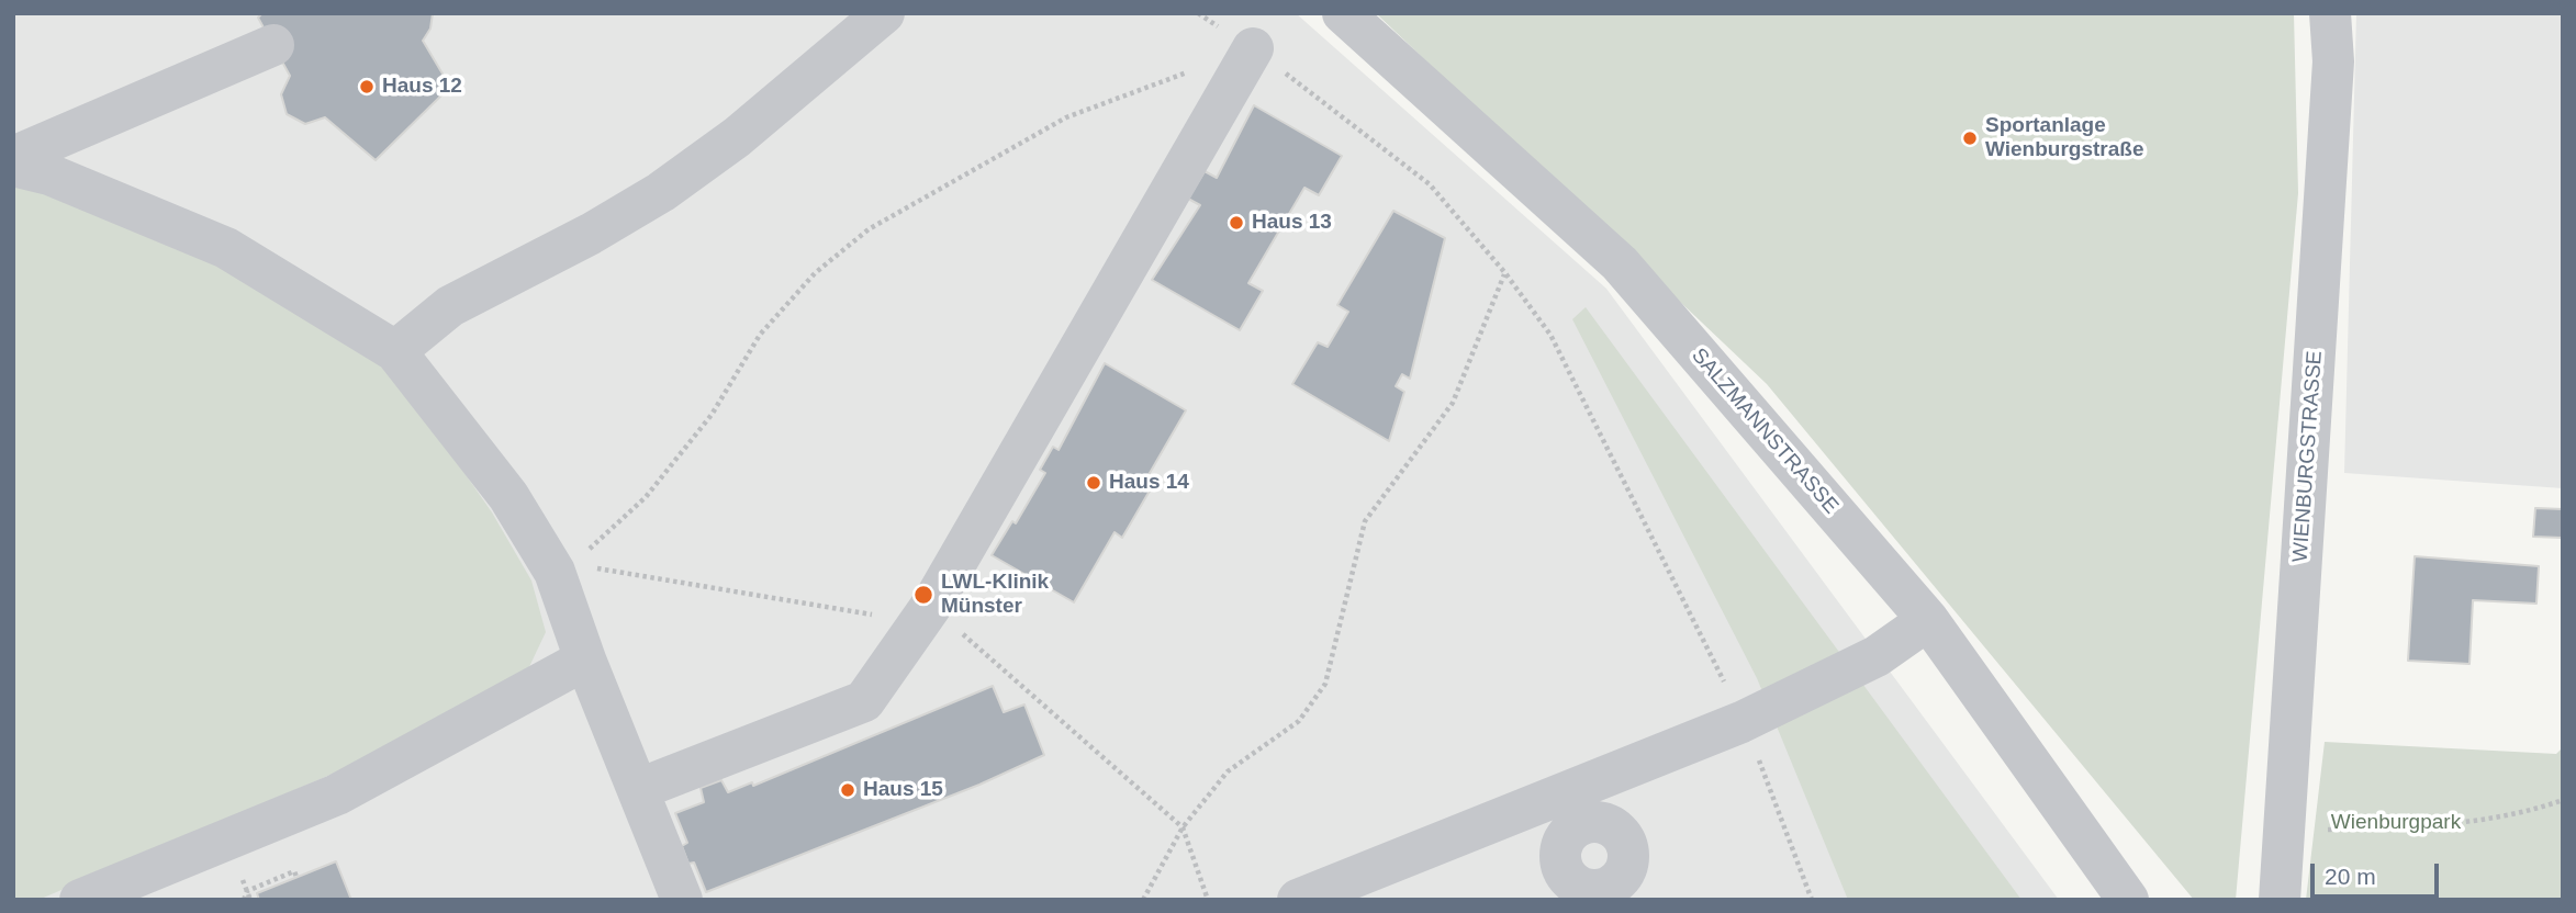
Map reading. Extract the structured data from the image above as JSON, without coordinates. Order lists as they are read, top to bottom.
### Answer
{
  "streets": {
    "street": ["SALZMANNSTRASSE", "WIENBURGSTRASSE"]
  },
  "parks": ["Wienburgpark"],
  "places": [
    "Haus 12",
    "Sportanlage Wienburgstraße",
    "Haus 13",
    "Haus 14",
    "LWL-Klinik Münster",
    "Haus 15"
  ],
  "scale_bar": "20 m"
}
